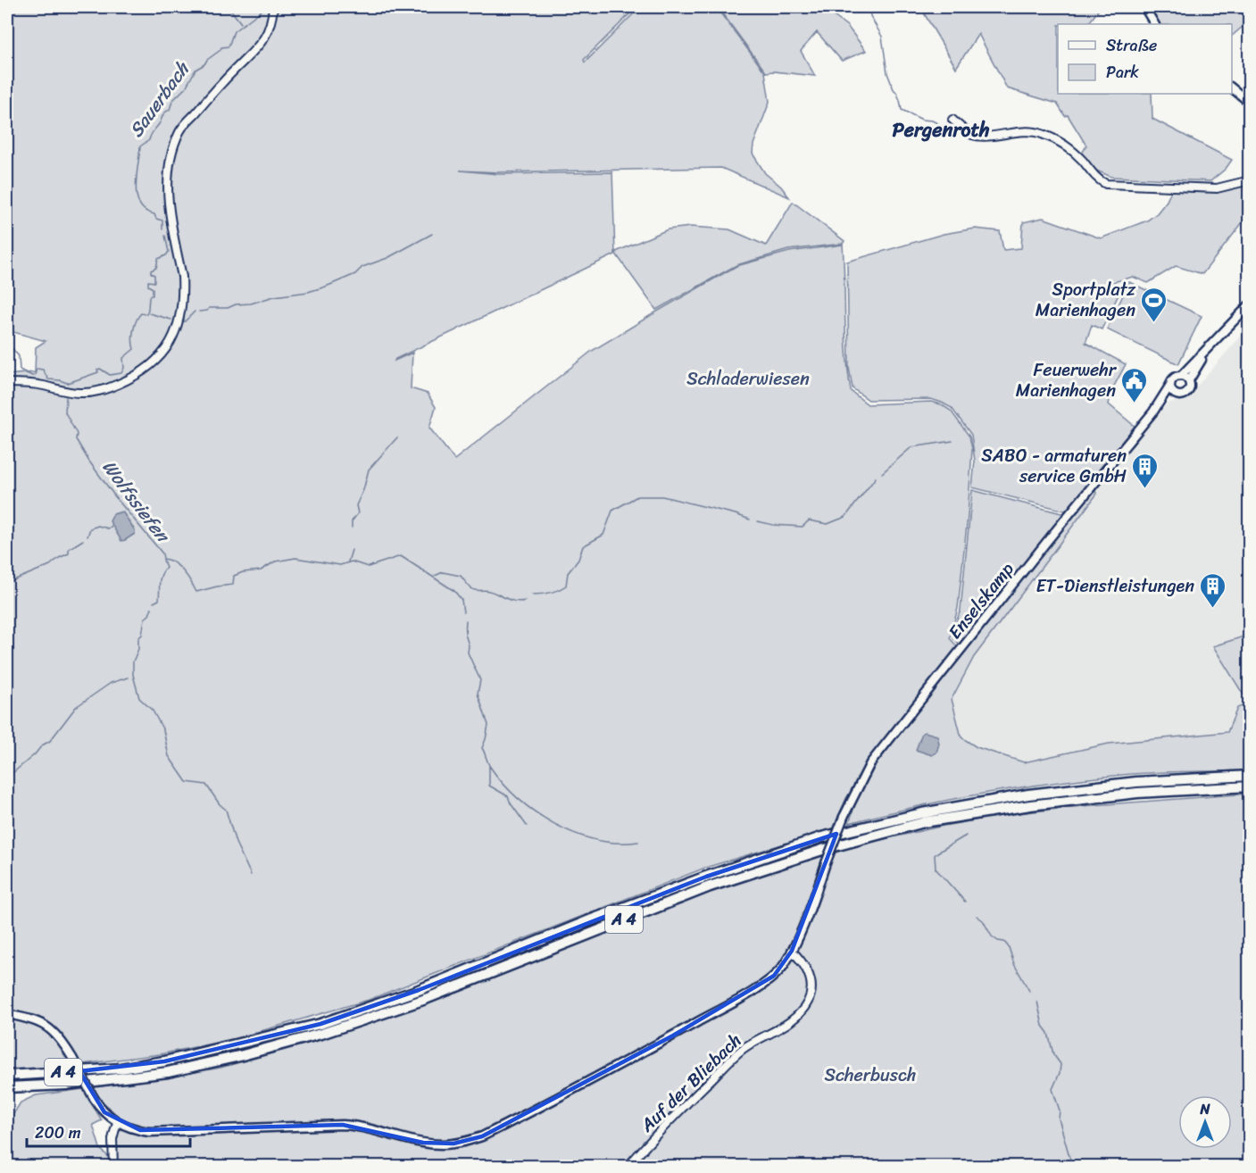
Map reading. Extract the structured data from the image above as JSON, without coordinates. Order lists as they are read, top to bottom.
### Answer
{
  "streets": {
    "highway": ["A 4"],
    "main road": ["Enselskamp"],
    "street": ["Auf der Bliebach"]
  },
  "crossings": [
    ["Enselskamp", "Auf der Bliebach"]
  ],
  "districts": ["Pergenroth"],
  "water": ["Sauerbach", "Wolfssiefen"],
  "parks": ["Schladerwiesen", "Scherbusch"],
  "places": {
    "sports": ["Sportplatz Marienhagen"],
    "public building": ["Feuerwehr Marienhagen"],
    "building": ["SABO - armaturen service GmbH", "ET-Dienstleistungen"]
  },
  "legend": ["Straße", "Park"],
  "scale_bar": "200 m",
  "north": "top"
}
